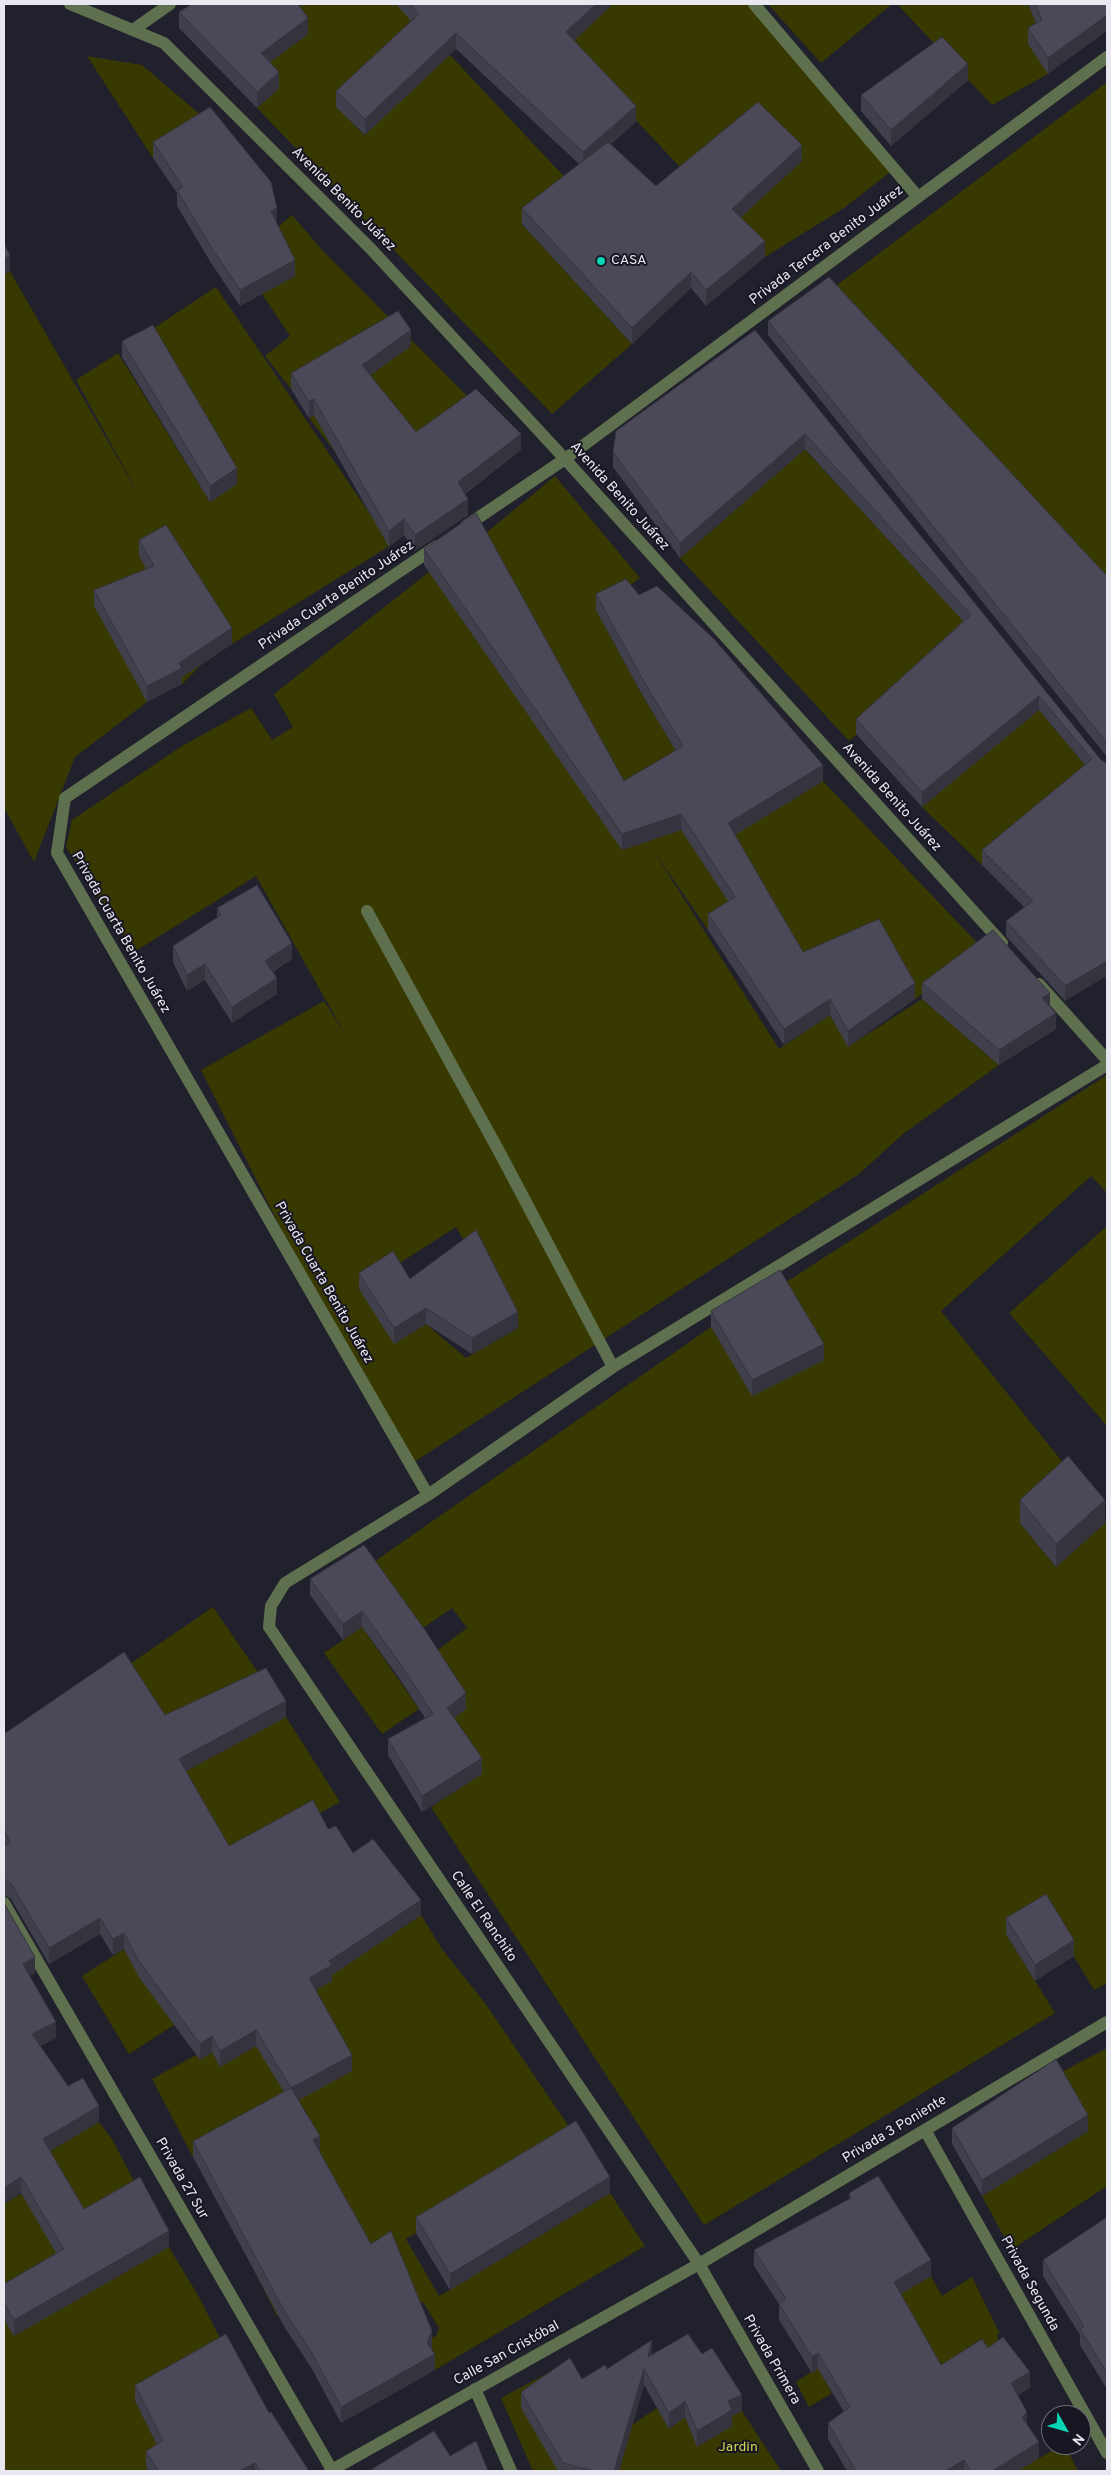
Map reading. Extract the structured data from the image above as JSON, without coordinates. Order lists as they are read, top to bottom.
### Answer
{
  "streets": {
    "street": [
      "Avenida Benito Juárez",
      "Privada Tercera Benito Juárez",
      "Privada Cuarta Benito Juárez",
      "Calle El Ranchito",
      "Privada 3 Poniente",
      "Privada 27 Sur",
      "Privada Segunda",
      "Calle San Cristóbal",
      "Privada Primera"
    ]
  },
  "crossings": [
    ["Avenida Benito Juárez", "Privada Tercera Benito Juárez"],
    ["Avenida Benito Juárez", "Privada Cuarta Benito Juárez"],
    ["Privada Tercera Benito Juárez", "Privada Cuarta Benito Juárez"],
    ["Privada Cuarta Benito Juárez", "Calle El Ranchito"],
    ["Calle El Ranchito", "Privada 3 Poniente"],
    ["Calle El Ranchito", "Calle San Cristóbal"],
    ["Calle El Ranchito", "Privada Primera"],
    ["Privada 3 Poniente", "Privada Segunda"],
    ["Privada 3 Poniente", "Calle San Cristóbal"],
    ["Privada 3 Poniente", "Privada Primera"],
    ["Privada 27 Sur", "Calle San Cristóbal"],
    ["Calle San Cristóbal", "Privada Primera"]
  ],
  "parks": ["Jardin"],
  "places": ["CASA"],
  "north": "bottom right"
}
